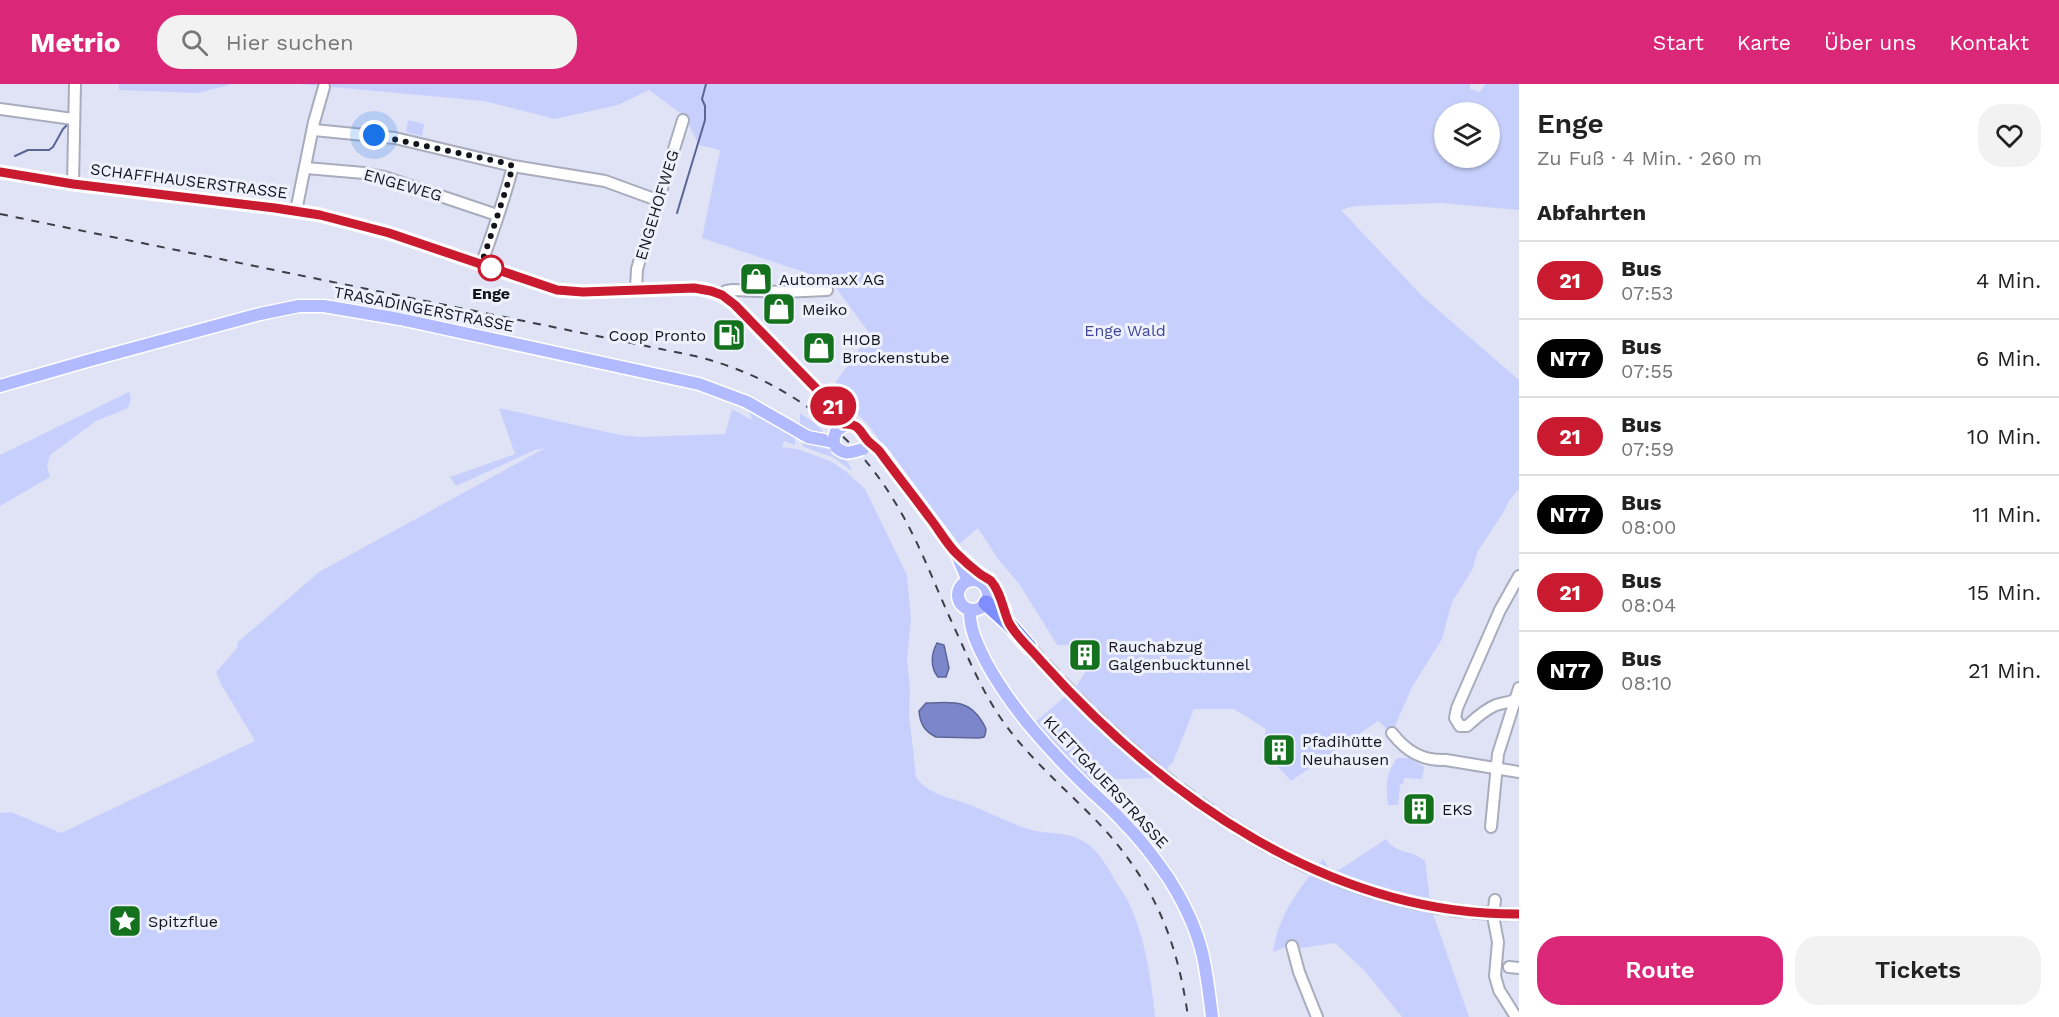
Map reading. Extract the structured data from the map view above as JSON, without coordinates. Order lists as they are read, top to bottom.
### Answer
{
  "streets": {
    "main road": ["SCHAFFHAUSERSTRASSE", "TRASADINGERSTRASSE", "KLETTGAUERSTRASSE"],
    "street": ["ENGEWEG", "ENGEHOFWEG"]
  },
  "crossings": [
    ["SCHAFFHAUSERSTRASSE", "ENGEHOFWEG"],
    ["SCHAFFHAUSERSTRASSE", "TRASADINGERSTRASSE"]
  ],
  "parks": ["Enge Wald"],
  "places": {
    "other": ["Enge"],
    "shop": ["AutomaxX AG", "Meiko", "HIOB Brockenstube"],
    "fuel station": ["Coop Pronto"],
    "building": ["Rauchabzug Galgenbucktunnel", "Pfadihütte Neuhausen", "EKS"],
    "place": ["Spitzflue"]
  },
  "lines": ["bus line 21"],
  "page": {
    "header": "Metrio",
    "search": "Hier suchen",
    "nav": [
      "Start",
      "Karte",
      "Über uns",
      "Kontakt"
    ],
    "on_map": "21",
    "heading": [
      ["Enge", "Zu Fuß · 4 Min. · 260 m"],
      "Abfahrten"
    ],
    "list": [
      {
        "mark": "21",
        "name": "Bus",
        "note": "07:53",
        "value": "4 Min."
      },
      {
        "mark": "N77",
        "name": "Bus",
        "note": "07:55",
        "value": "6 Min."
      },
      {
        "mark": "21",
        "name": "Bus",
        "note": "07:59",
        "value": "10 Min."
      },
      {
        "mark": "N77",
        "name": "Bus",
        "note": "08:00",
        "value": "11 Min."
      },
      {
        "mark": "21",
        "name": "Bus",
        "note": "08:04",
        "value": "15 Min."
      },
      {
        "mark": "N77",
        "name": "Bus",
        "note": "08:10",
        "value": "21 Min."
      }
    ],
    "buttons": ["Route", "Tickets"]
  }
}
